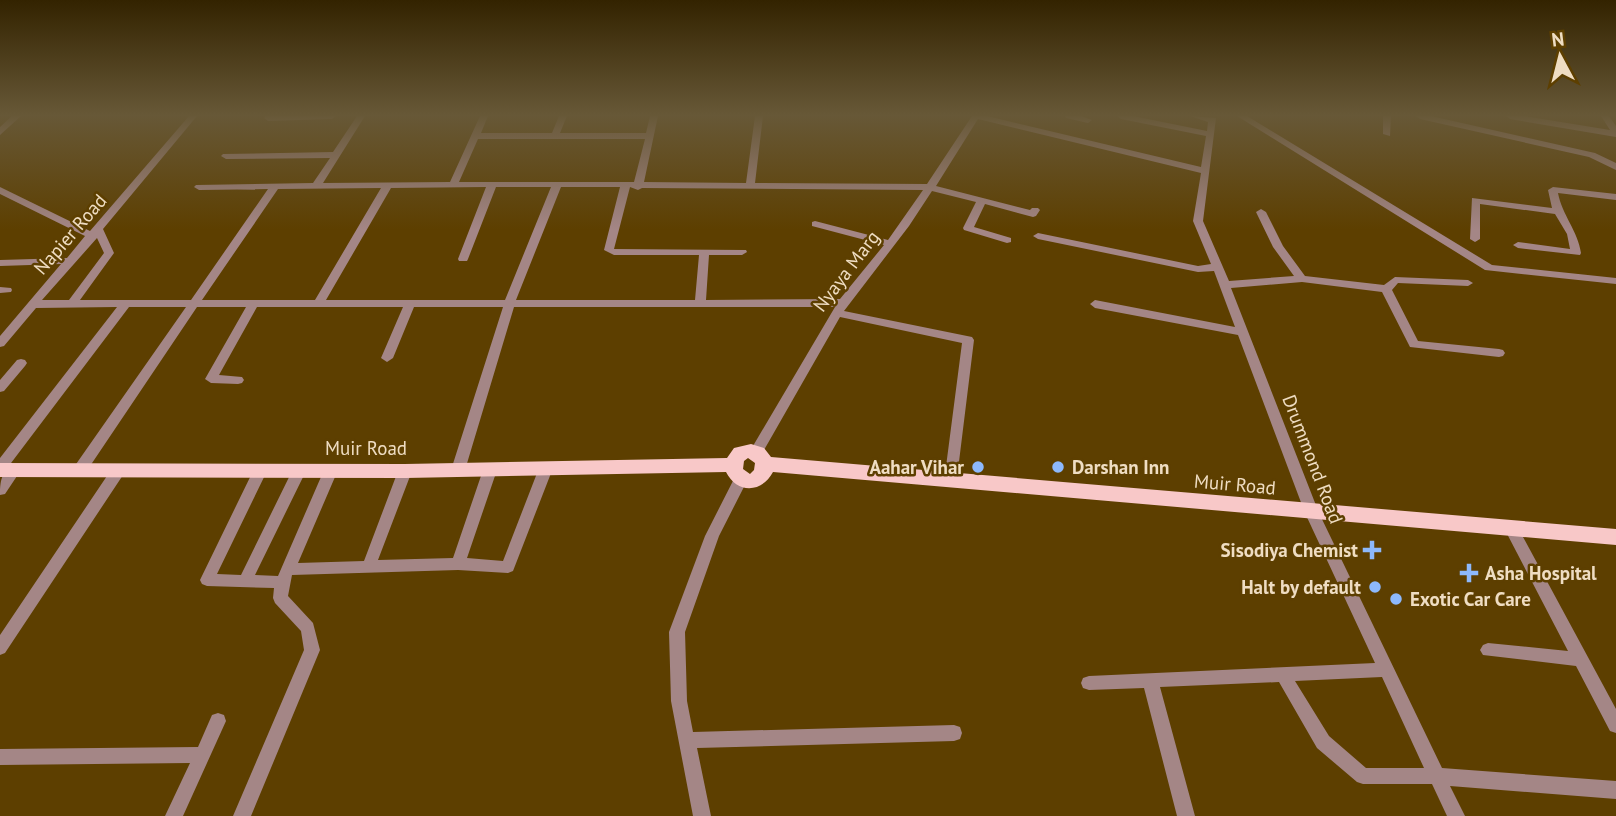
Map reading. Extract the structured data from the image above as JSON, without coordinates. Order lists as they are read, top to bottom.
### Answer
{
  "streets": {
    "main road": ["Muir Road"],
    "street": ["Napier Road", "Nyaya Marg", "Drummond Road"]
  },
  "crossings": [
    ["Nyaya Marg", "Muir Road"],
    ["Muir Road", "Drummond Road"]
  ],
  "places": {
    "other": [
      "Aahar Vihar",
      "Darshan Inn",
      "Halt by default",
      "Exotic Car Care"
    ],
    "health": ["Sisodiya Chemist", "Asha Hospital"]
  },
  "north": "top"
}
